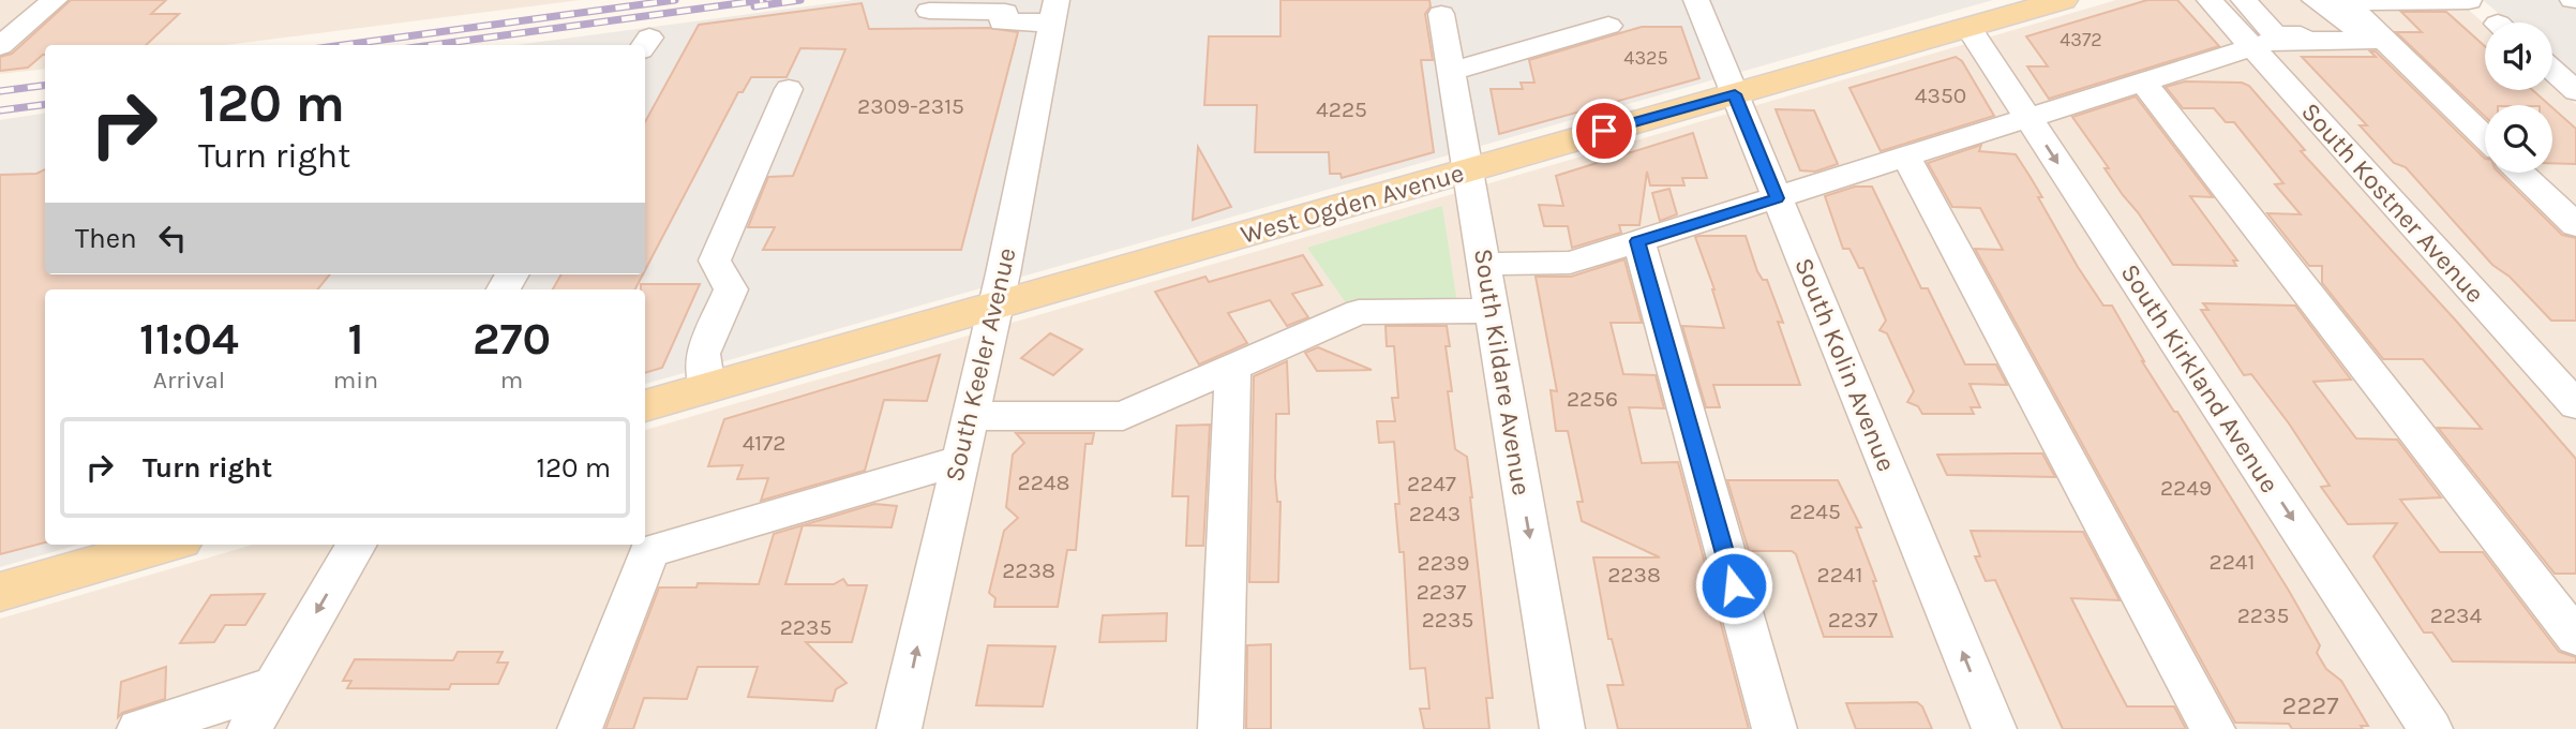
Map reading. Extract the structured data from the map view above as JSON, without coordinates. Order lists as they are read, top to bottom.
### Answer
{
  "streets": {
    "main road": ["West Ogden Avenue"],
    "street": [
      "South Kostner Avenue",
      "South Keeler Avenue",
      "South Kolin Avenue",
      "South Kildare Avenue",
      "South Kirkland Avenue"
    ]
  },
  "crossings": [
    ["West Ogden Avenue", "South Keeler Avenue"],
    ["West Ogden Avenue", "South Kolin Avenue"],
    ["West Ogden Avenue", "South Kildare Avenue"],
    ["West Ogden Avenue", "South Kirkland Avenue"]
  ],
  "house_numbers": [
    "4372",
    "4325",
    "4350",
    "2309-2315",
    "4225",
    "2256",
    "4172",
    "2248",
    "2247",
    "2249",
    "2245",
    "2243",
    "2241",
    "2239",
    "2238",
    "2238",
    "2241",
    "2237",
    "2235",
    "2234",
    "2235",
    "2237",
    "2235",
    "2227"
  ],
  "page": {
    "turn": ["120 m", "Turn right"],
    "then": "Then",
    "eta": [
      "11:04",
      "Arrival",
      "1",
      "min",
      "270",
      "m"
    ],
    "list": [
      {
        "name": "Turn right",
        "value": "120 m"
      }
    ]
  }
}
